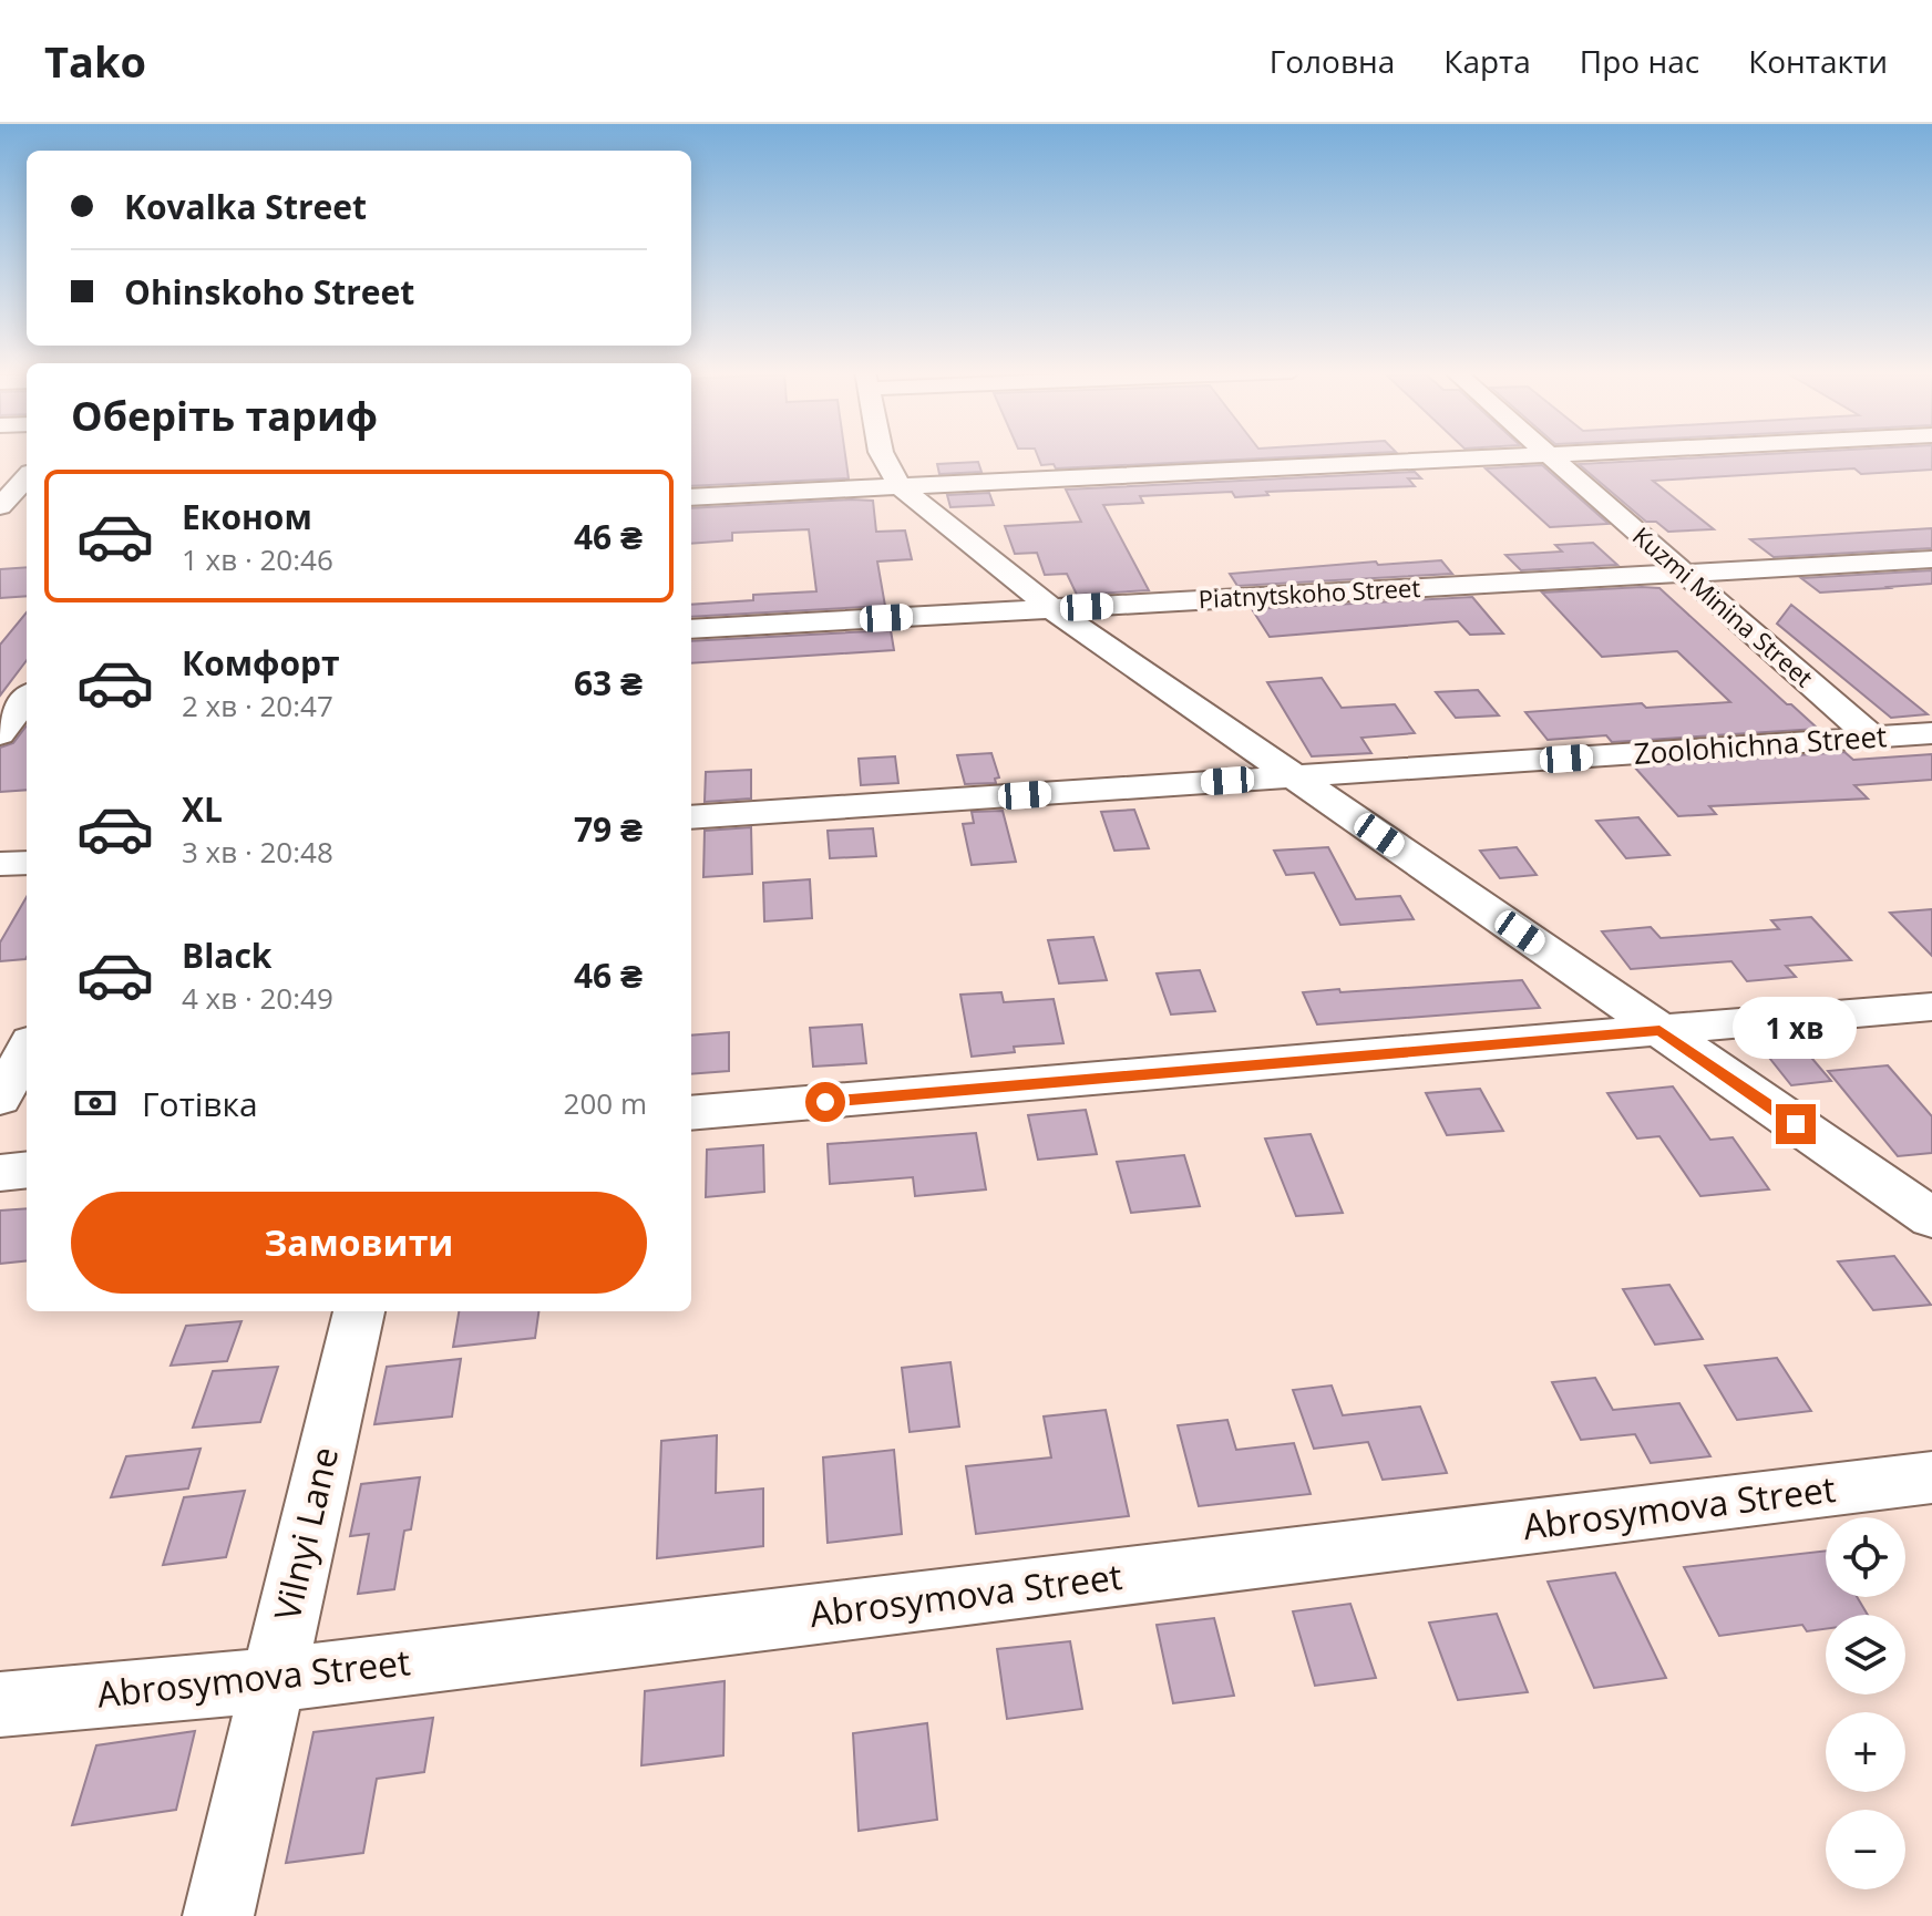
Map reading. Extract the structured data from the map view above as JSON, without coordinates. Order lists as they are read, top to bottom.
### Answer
{
  "streets": {
    "street": [
      "Piatnytskoho Street",
      "Kuzmi Minina Street",
      "Zoolohichna Street",
      "Abrosymova Street",
      "Vilnyi Lane"
    ]
  },
  "crossings": [
    ["Piatnytskoho Street", "Kuzmi Minina Street"],
    ["Kuzmi Minina Street", "Zoolohichna Street"],
    ["Abrosymova Street", "Vilnyi Lane"]
  ],
  "page": {
    "header": "Tako",
    "nav": [
      "Головна",
      "Карта",
      "Про нас",
      "Контакти"
    ],
    "banner": ["Kovalka Street", "Ohinskoho Street"],
    "heading": "Оберіть тариф",
    "list": [
      {
        "name": "Економ",
        "note": "1 хв · 20:46",
        "value": "46 ₴"
      },
      {
        "name": "Комфорт",
        "note": "2 хв · 20:47",
        "value": "63 ₴"
      },
      {
        "name": "XL",
        "note": "3 хв · 20:48",
        "value": "79 ₴"
      },
      {
        "name": "Black",
        "note": "4 хв · 20:49",
        "value": "46 ₴"
      }
    ],
    "bubble": "1 хв",
    "pay": ["Готівка", "200 m"],
    "buttons": "Замовити",
    "map_buttons": ["+", "−"]
  }
}
